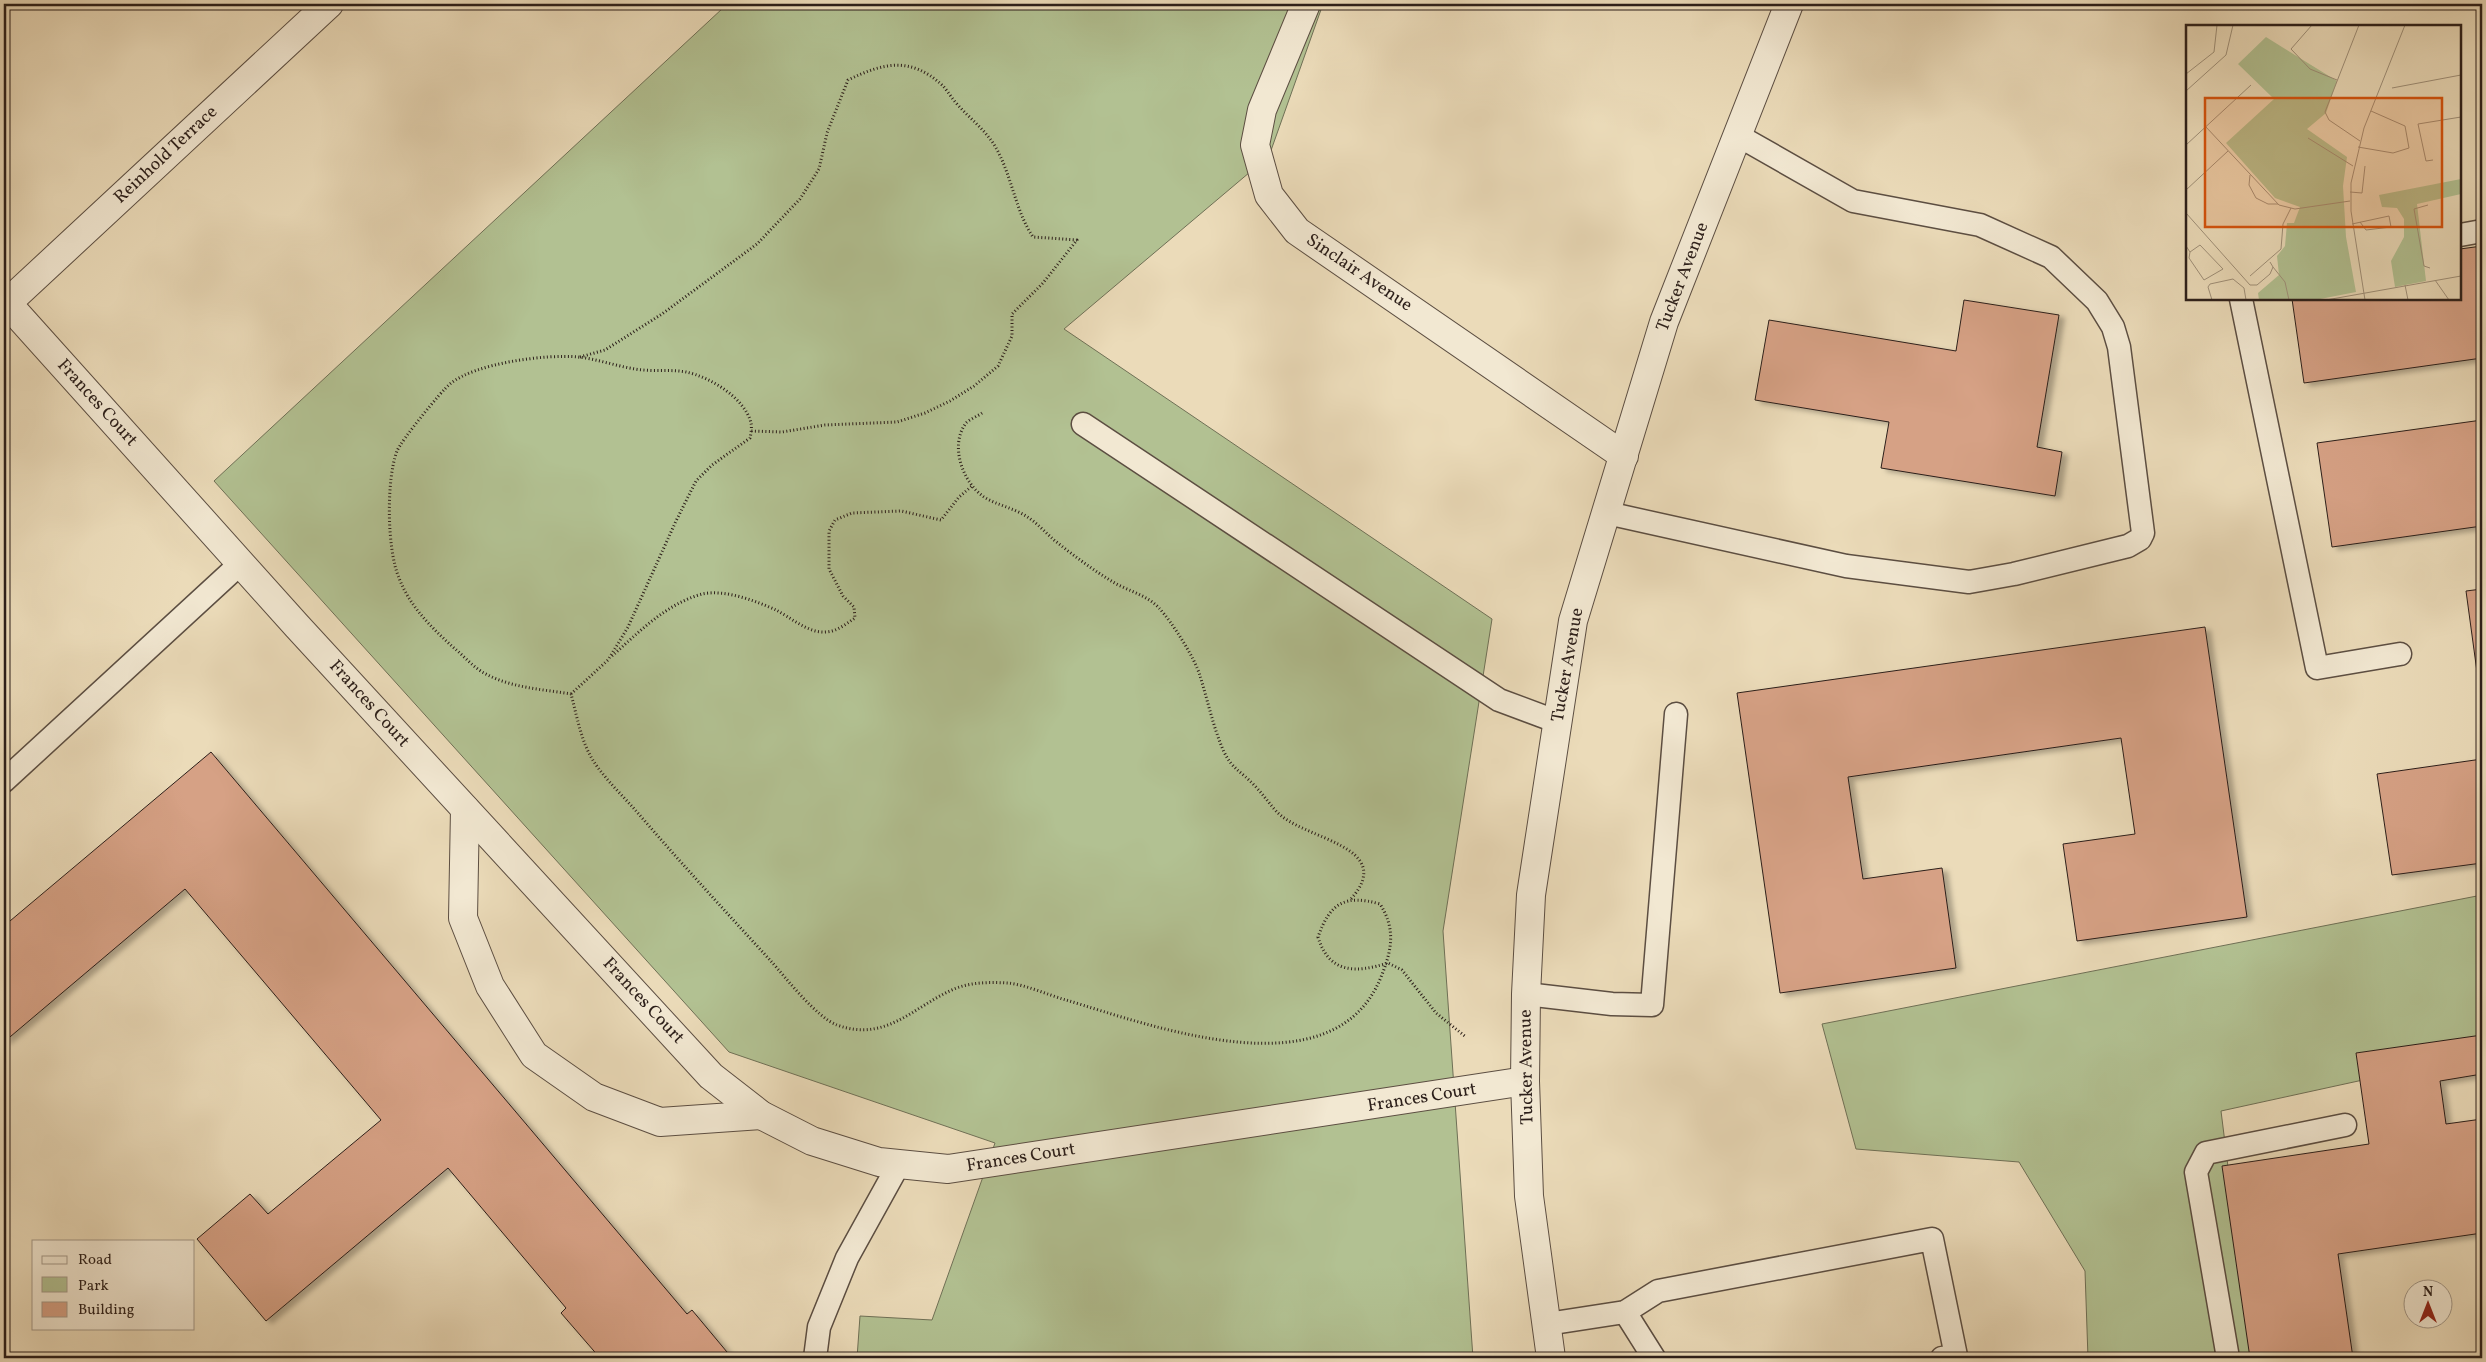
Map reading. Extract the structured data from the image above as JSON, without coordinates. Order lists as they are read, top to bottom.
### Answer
{
  "streets": {
    "street": [
      "Reinhold Terrace",
      "Sinclair Avenue",
      "Tucker Avenue",
      "Frances Court"
    ]
  },
  "crossings": [
    ["Reinhold Terrace", "Frances Court"],
    ["Sinclair Avenue", "Tucker Avenue"],
    ["Tucker Avenue", "Frances Court"]
  ],
  "legend": ["Road", "Park", "Building"],
  "north": "top"
}
